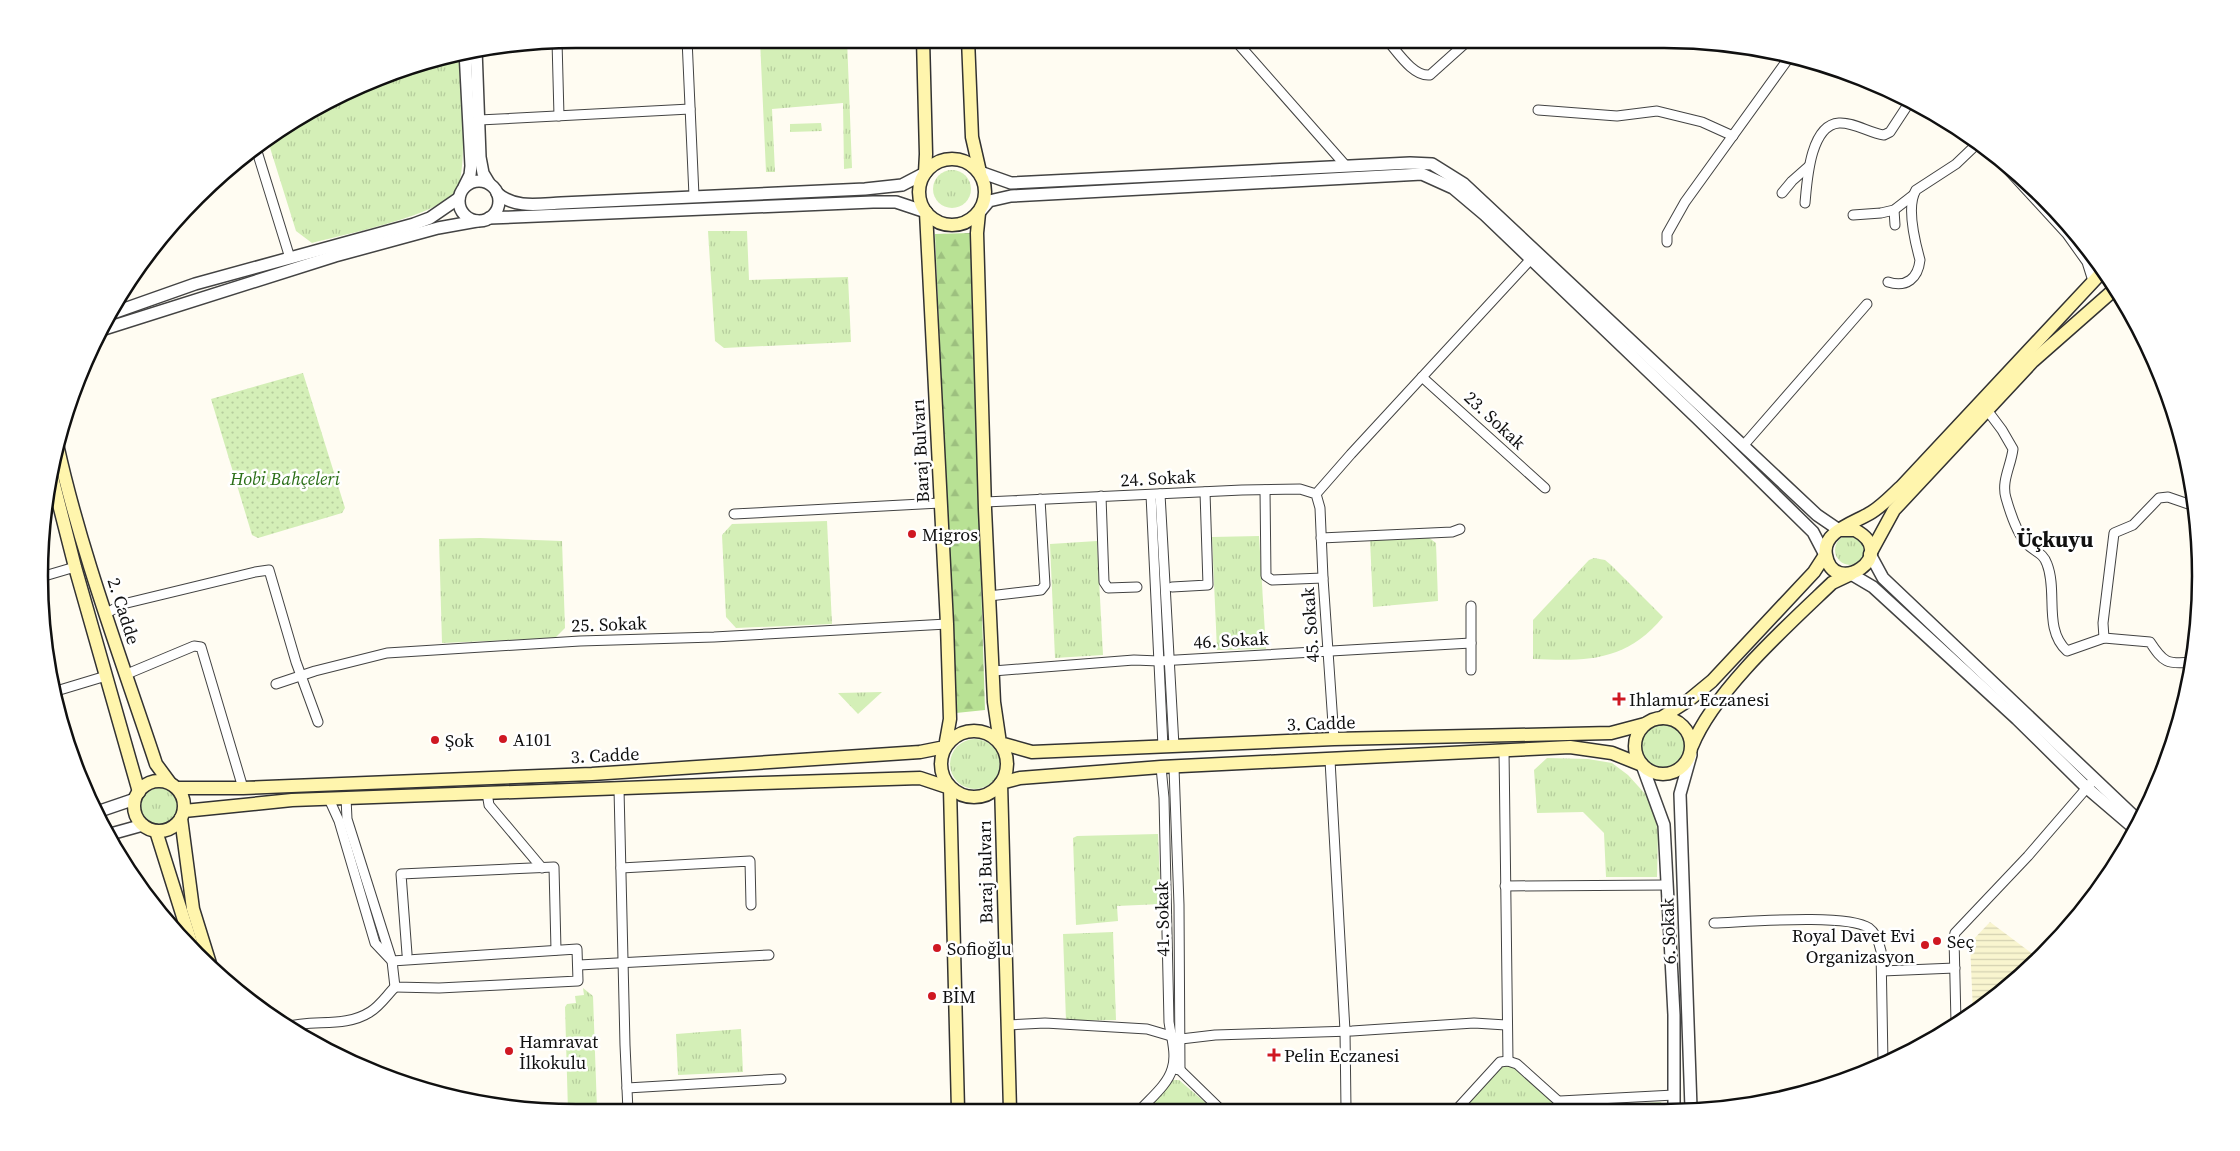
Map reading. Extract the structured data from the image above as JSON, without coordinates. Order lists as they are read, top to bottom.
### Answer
{
  "streets": {
    "main road": ["Baraj Bulvarı", "2. Cadde", "3. Cadde"],
    "street": [
      "23. Sokak",
      "24. Sokak",
      "25. Sokak",
      "45. Sokak",
      "46. Sokak",
      "41. Sokak",
      "6. Sokak"
    ]
  },
  "crossings": [
    ["Baraj Bulvarı", "25. Sokak"],
    ["Baraj Bulvarı", "3. Cadde"],
    ["24. Sokak", "45. Sokak"],
    ["2. Cadde", "3. Cadde"],
    ["45. Sokak", "46. Sokak"],
    ["45. Sokak", "3. Cadde"],
    ["3. Cadde", "41. Sokak"],
    ["3. Cadde", "6. Sokak"]
  ],
  "districts": ["Üçkuyu"],
  "parks": ["Hobi Bahçeleri"],
  "places": {
    "other": [
      "Migros",
      "A101",
      "Şok",
      "Seç",
      "Royal Davet Evi Organizasyon",
      "Sofioğlu",
      "BİM",
      "Hamravat İlkokulu"
    ],
    "health": ["Ihlamur Eczanesi", "Pelin Eczanesi"]
  }
}
